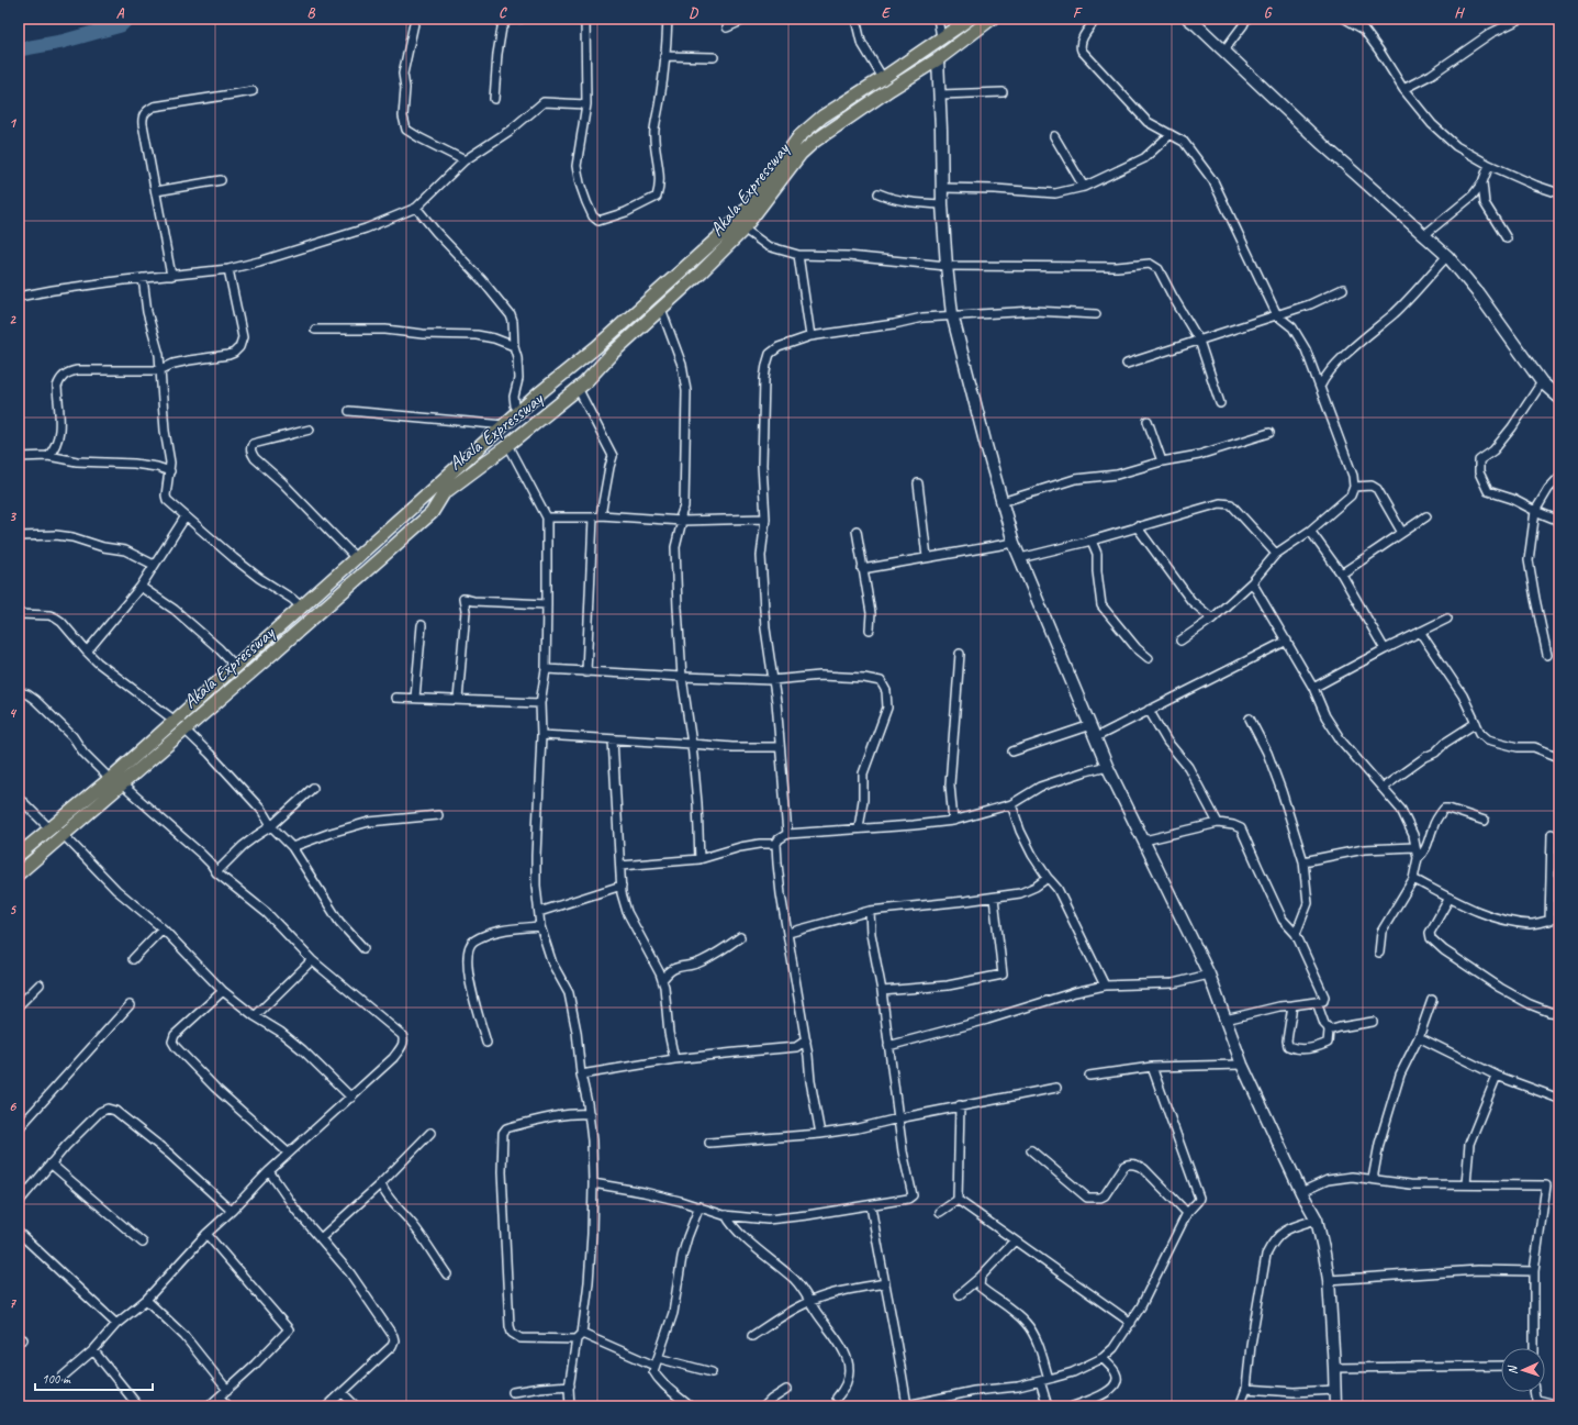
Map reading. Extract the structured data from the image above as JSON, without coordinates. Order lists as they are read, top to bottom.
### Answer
{
  "streets": {
    "main road": ["Akala Expressway"]
  },
  "scale_bar": "100 m",
  "north": "left",
  "grid": {
    "columns": [
      "A",
      "B",
      "C",
      "D",
      "E",
      "F",
      "G",
      "H"
    ],
    "rows": [
      "1",
      "2",
      "3",
      "4",
      "5",
      "6",
      "7"
    ]
  }
}
